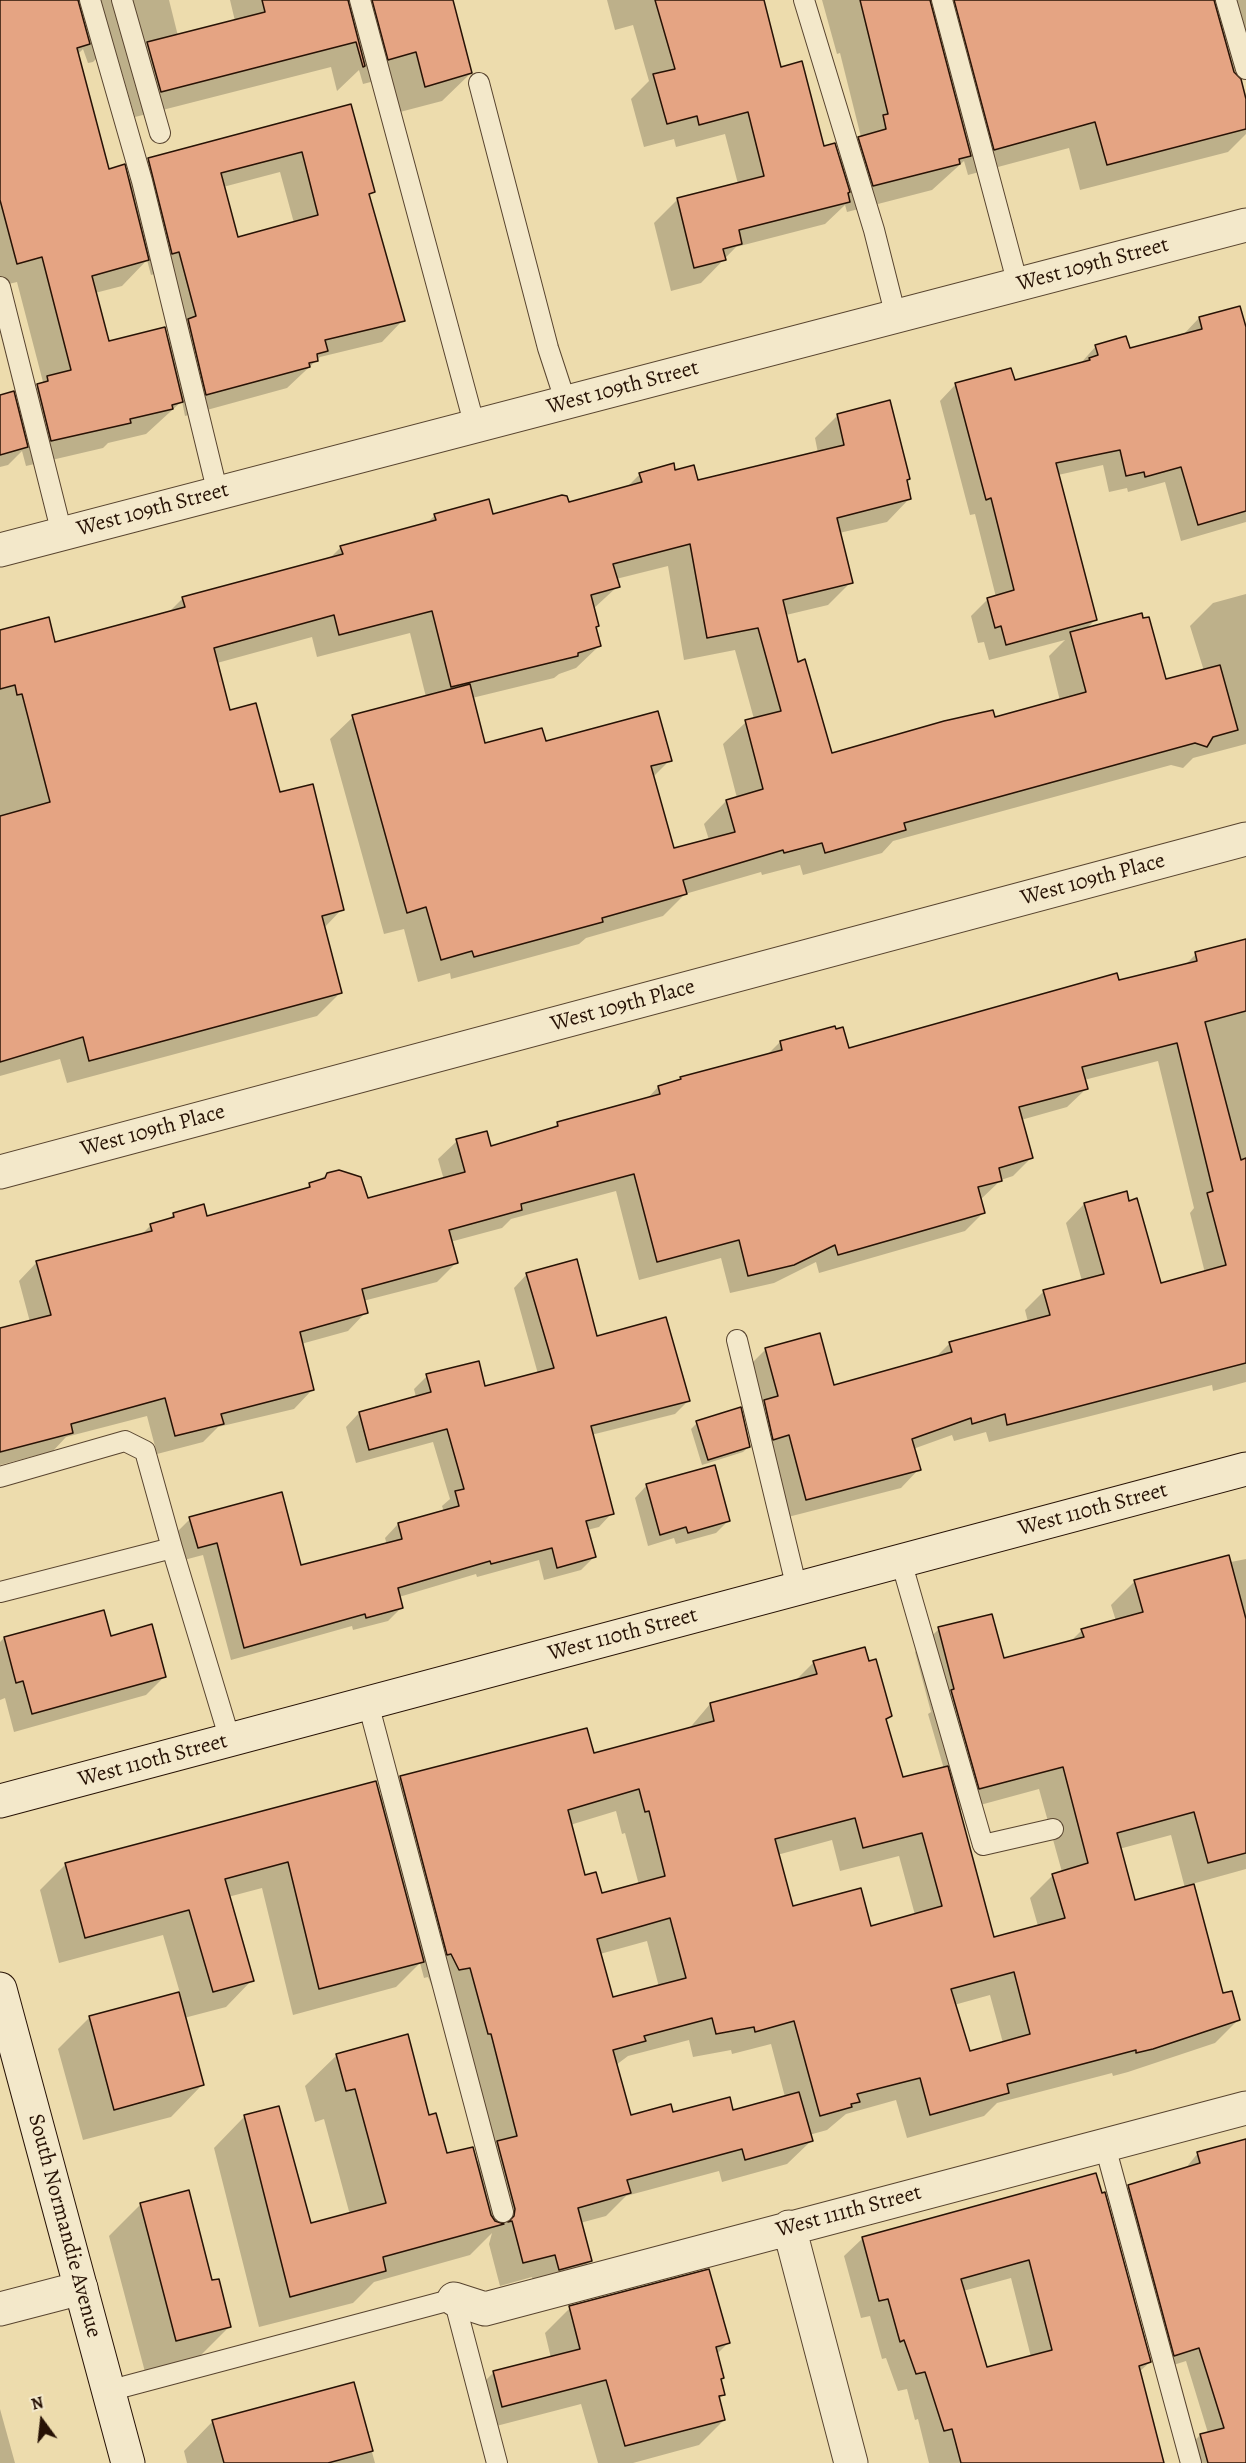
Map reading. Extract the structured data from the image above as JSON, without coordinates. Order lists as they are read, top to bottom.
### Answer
{
  "streets": {
    "street": [
      "West 109th Street",
      "West 109th Place",
      "West 110th Street",
      "West 111th Street",
      "South Normandie Avenue"
    ]
  },
  "north": "top"
}
